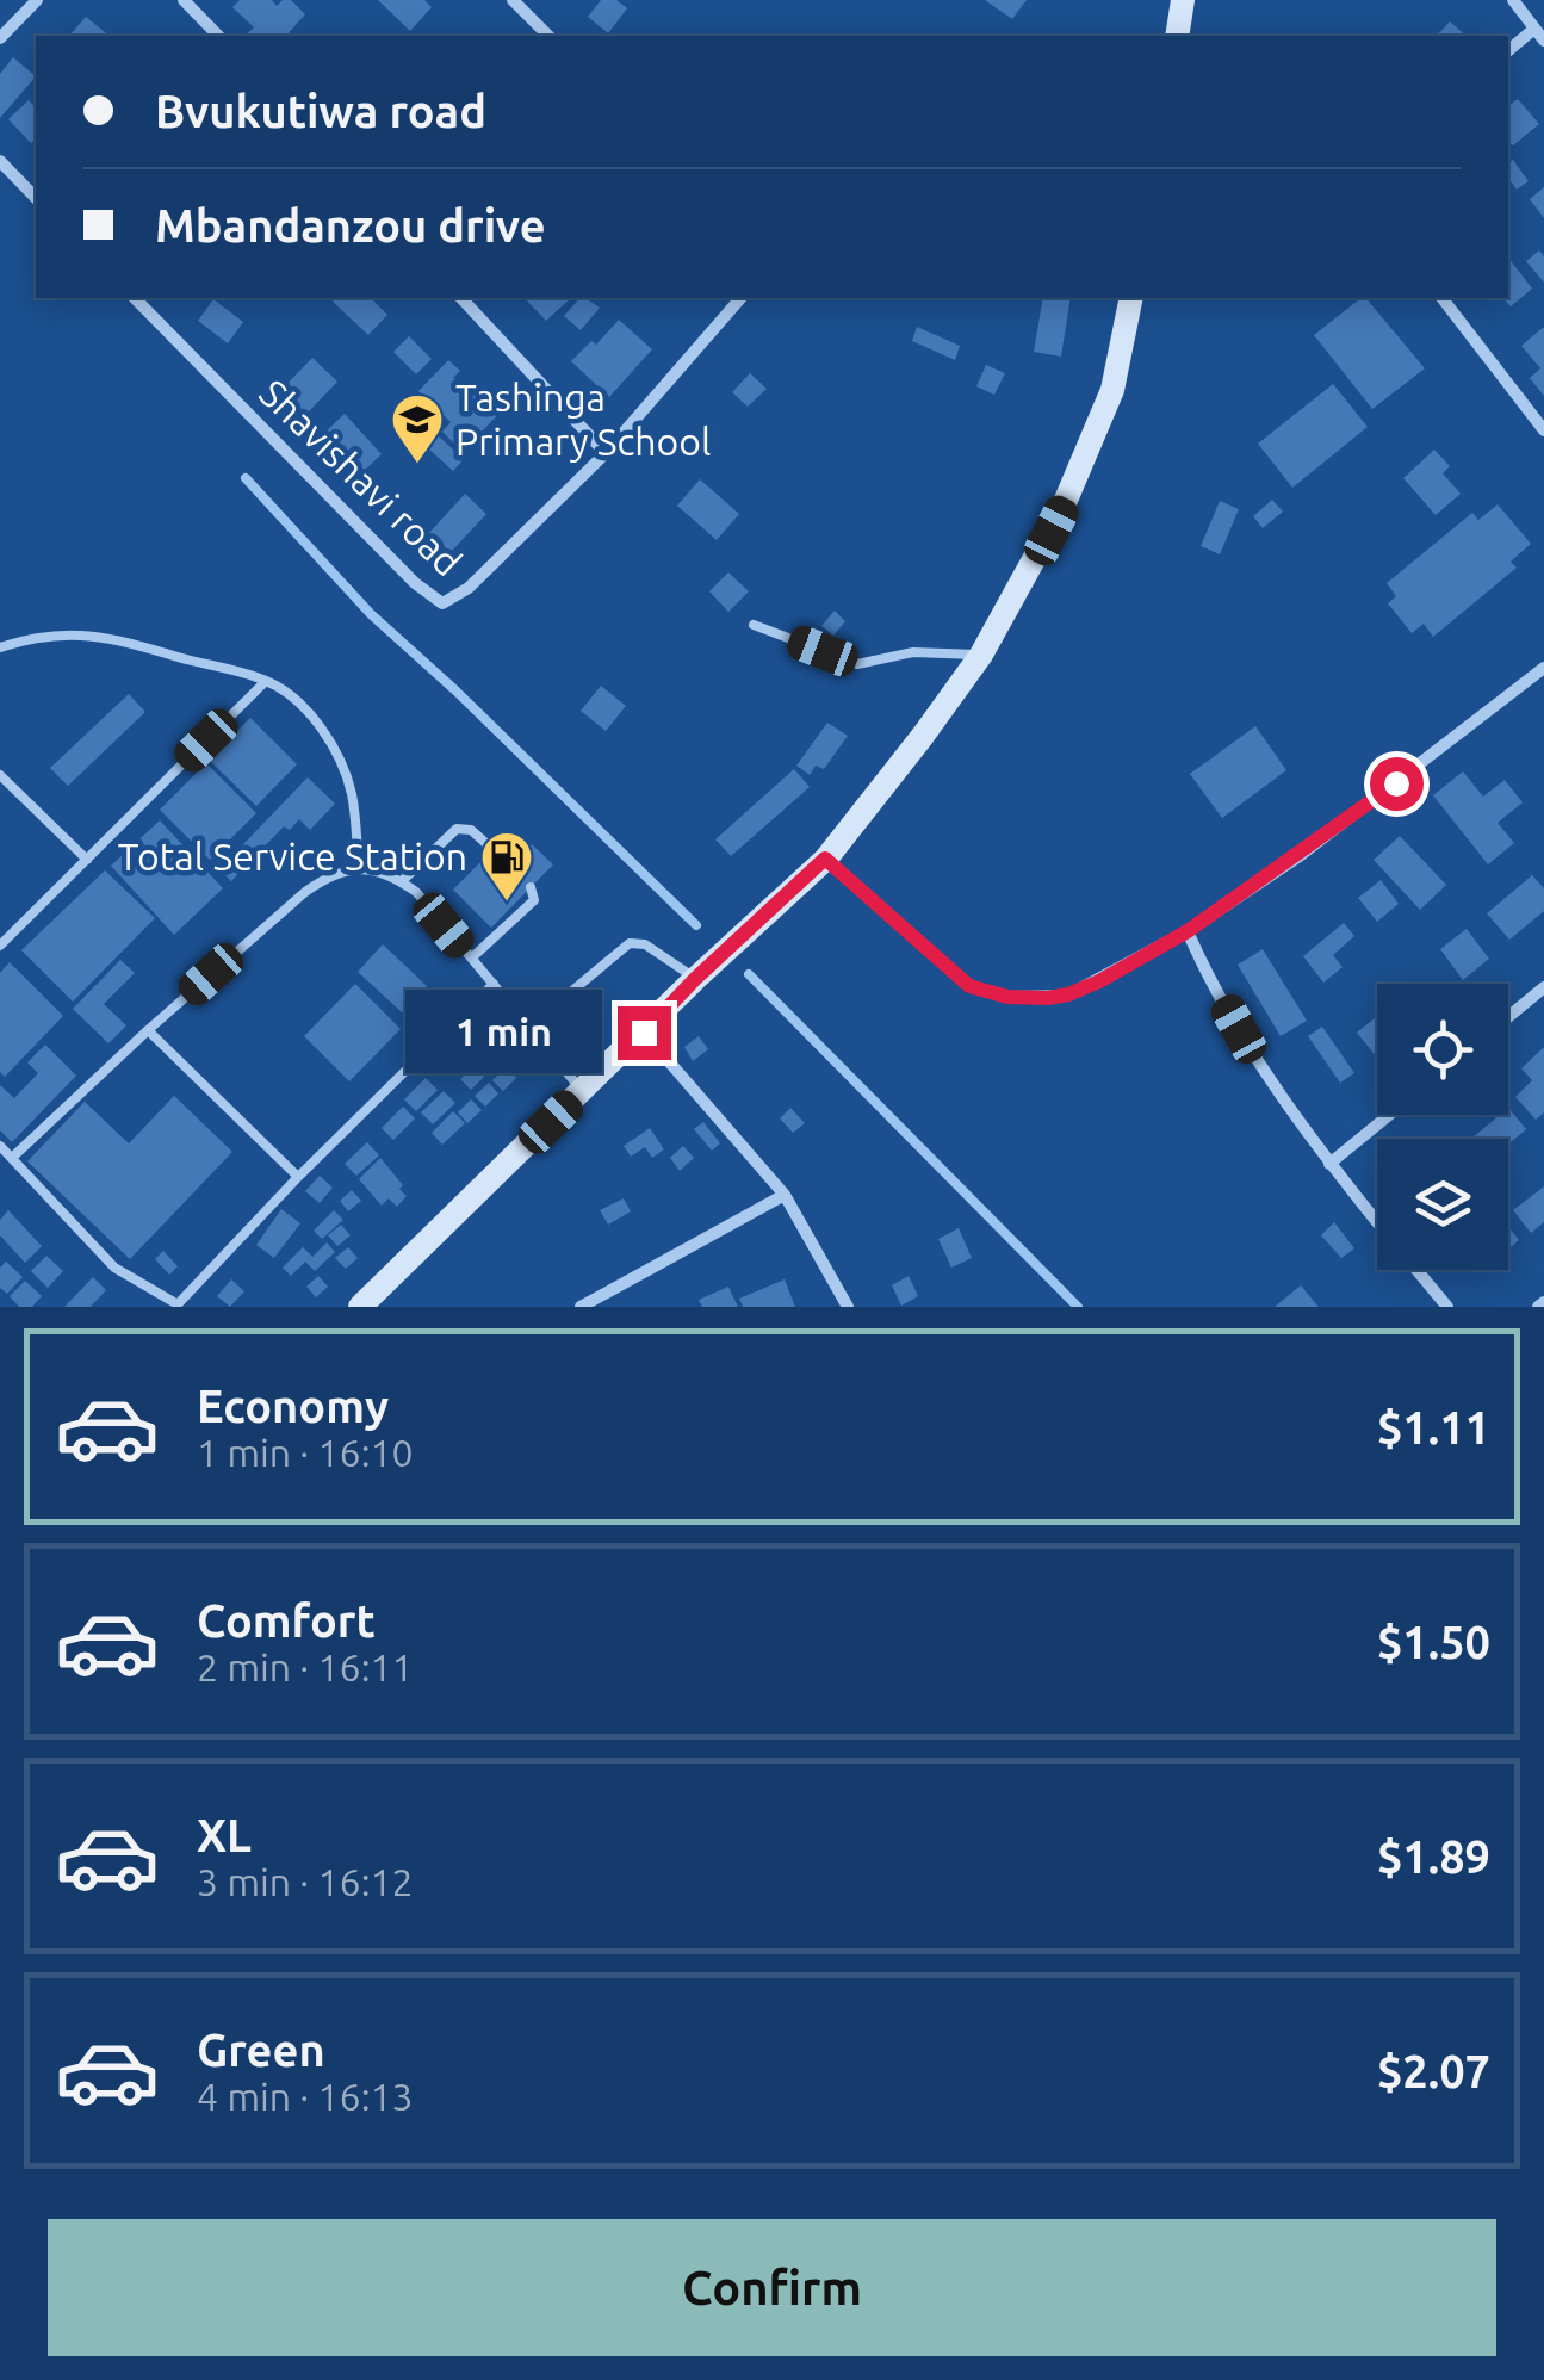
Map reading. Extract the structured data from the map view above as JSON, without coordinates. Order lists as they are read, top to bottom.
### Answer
{
  "streets": {
    "street": ["Shavishavi road"]
  },
  "places": {
    "school or university": ["Tashinga Primary School"],
    "fuel station": ["Total Service Station"]
  },
  "page": {
    "banner": ["Bvukutiwa road", "Mbandanzou drive"],
    "bubble": "1 min",
    "list": [
      {
        "name": "Economy",
        "note": "1 min · 16:10",
        "value": "$1.11"
      },
      {
        "name": "Comfort",
        "note": "2 min · 16:11",
        "value": "$1.50"
      },
      {
        "name": "XL",
        "note": "3 min · 16:12",
        "value": "$1.89"
      },
      {
        "name": "Green",
        "note": "4 min · 16:13",
        "value": "$2.07"
      }
    ],
    "buttons": "Confirm"
  }
}
